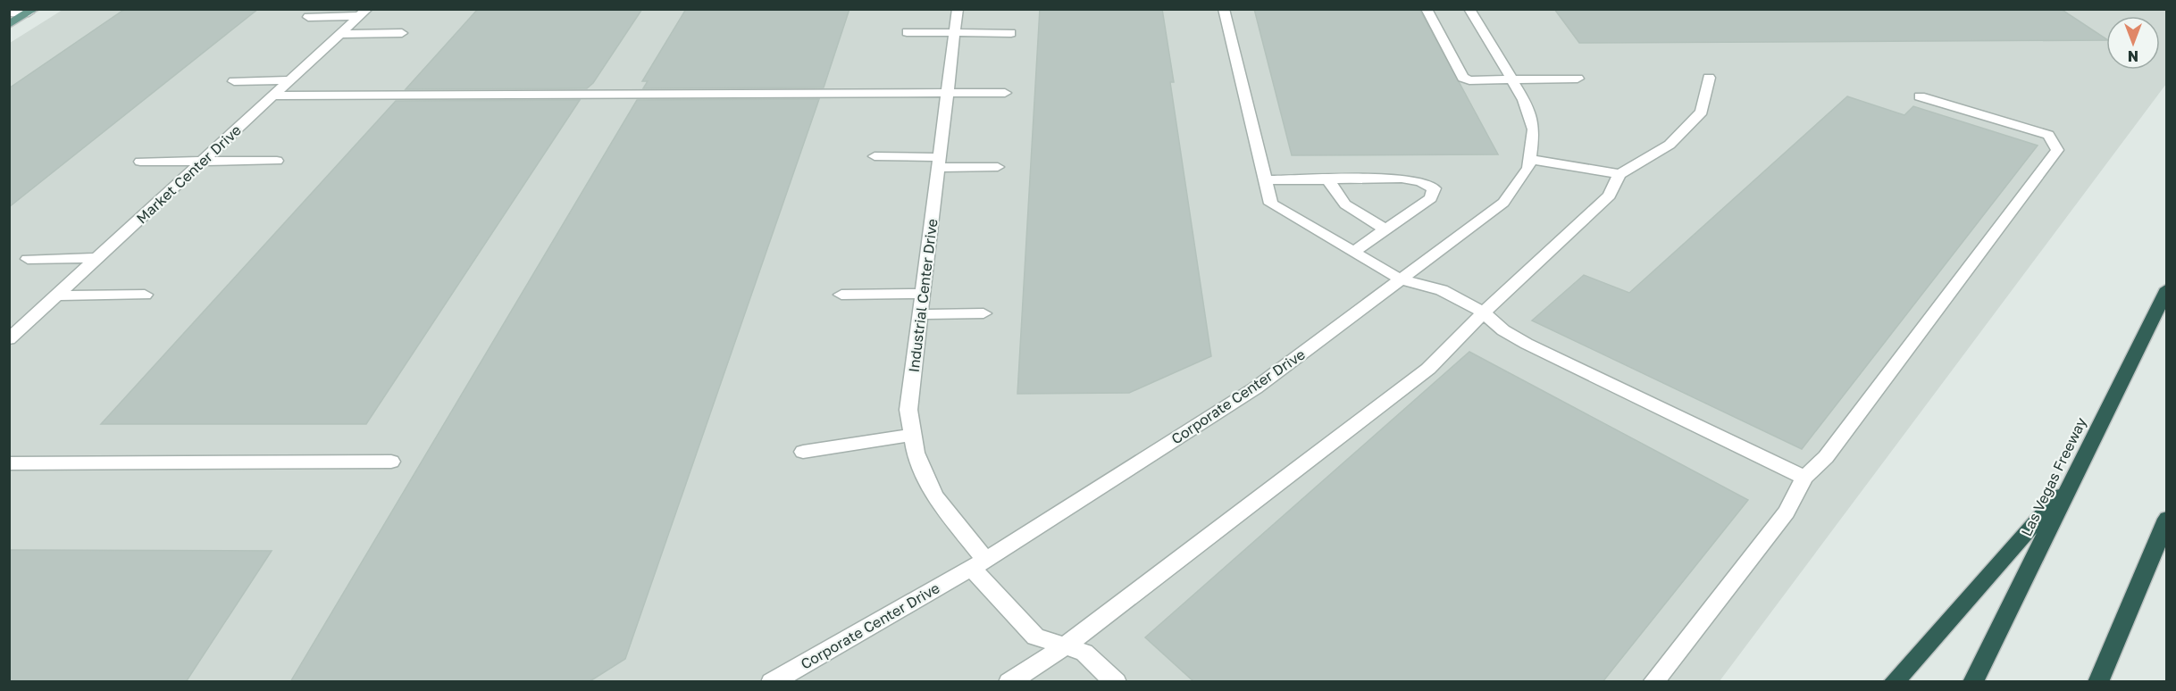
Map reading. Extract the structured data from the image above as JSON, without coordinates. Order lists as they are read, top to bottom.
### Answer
{
  "streets": {
    "highway": ["Las Vegas Freeway"],
    "street": ["Market Center Drive", "Industrial Center Drive", "Corporate Center Drive"]
  },
  "crossings": [
    ["Industrial Center Drive", "Corporate Center Drive"]
  ],
  "north": "bottom"
}
